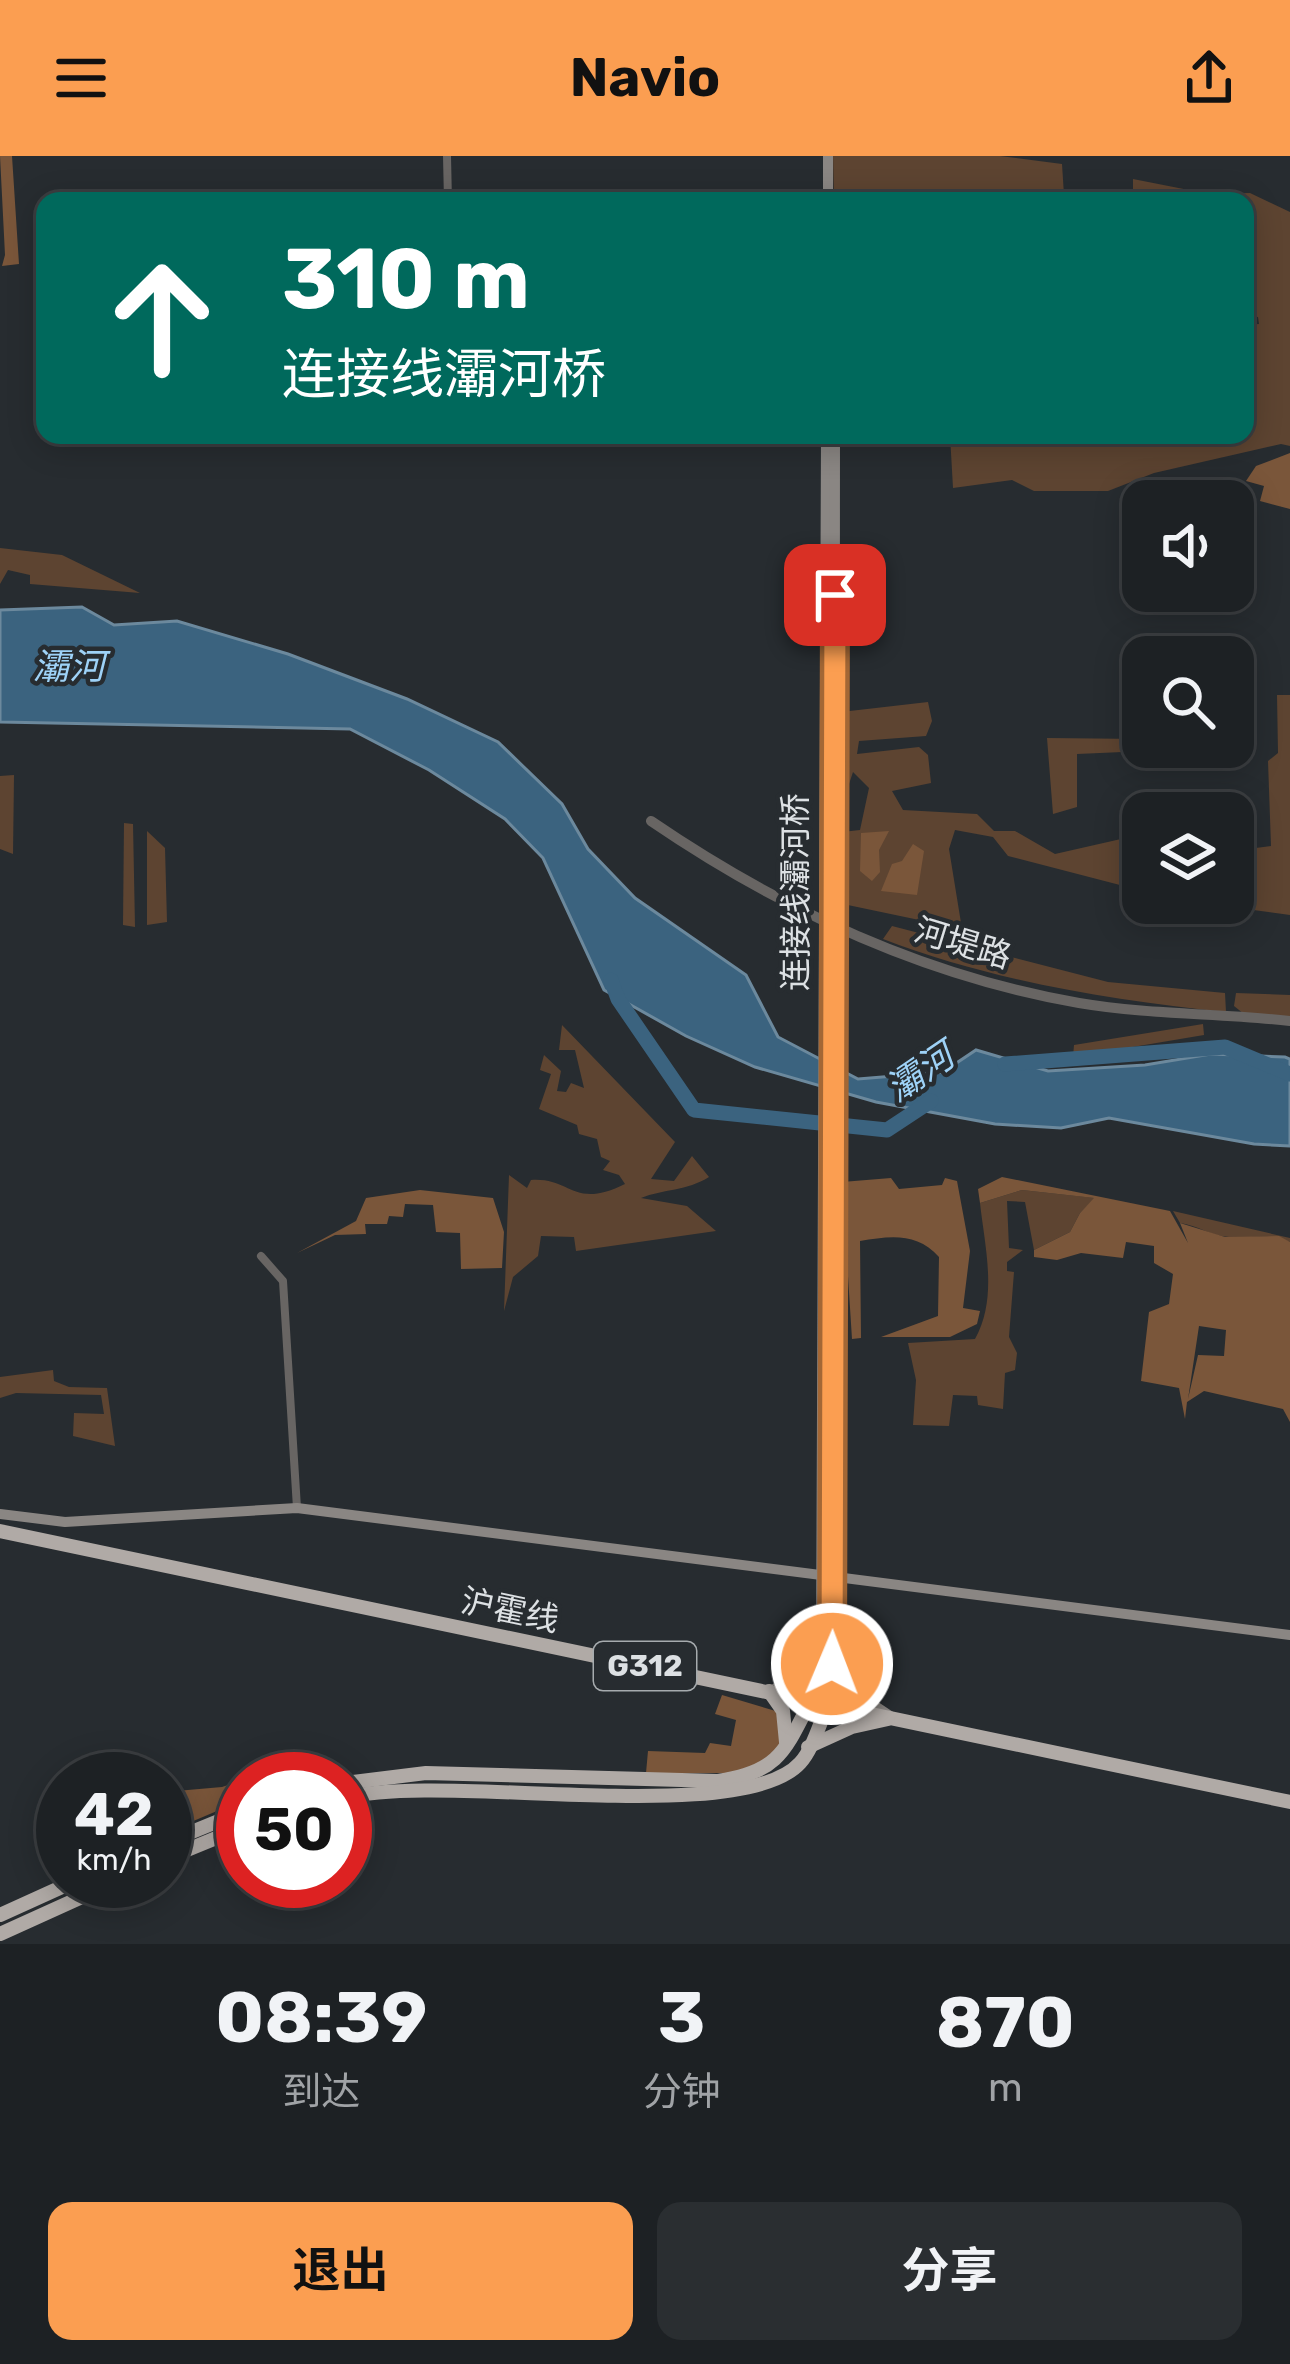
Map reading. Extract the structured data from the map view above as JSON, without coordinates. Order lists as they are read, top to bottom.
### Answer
{
  "streets": {
    "highway": ["沪霍线", "G312"],
    "main road": ["连接线灞河桥"],
    "street": ["河堤路"]
  },
  "water": ["灞河"],
  "page": {
    "header": "Navio",
    "turn": ["310 m", "连接线灞河桥"],
    "speed": "42 km/h",
    "limit": "50",
    "eta": [
      "08:39",
      "到达",
      "3",
      "分钟",
      "870",
      "m"
    ],
    "buttons": ["退出", "分享"]
  }
}
